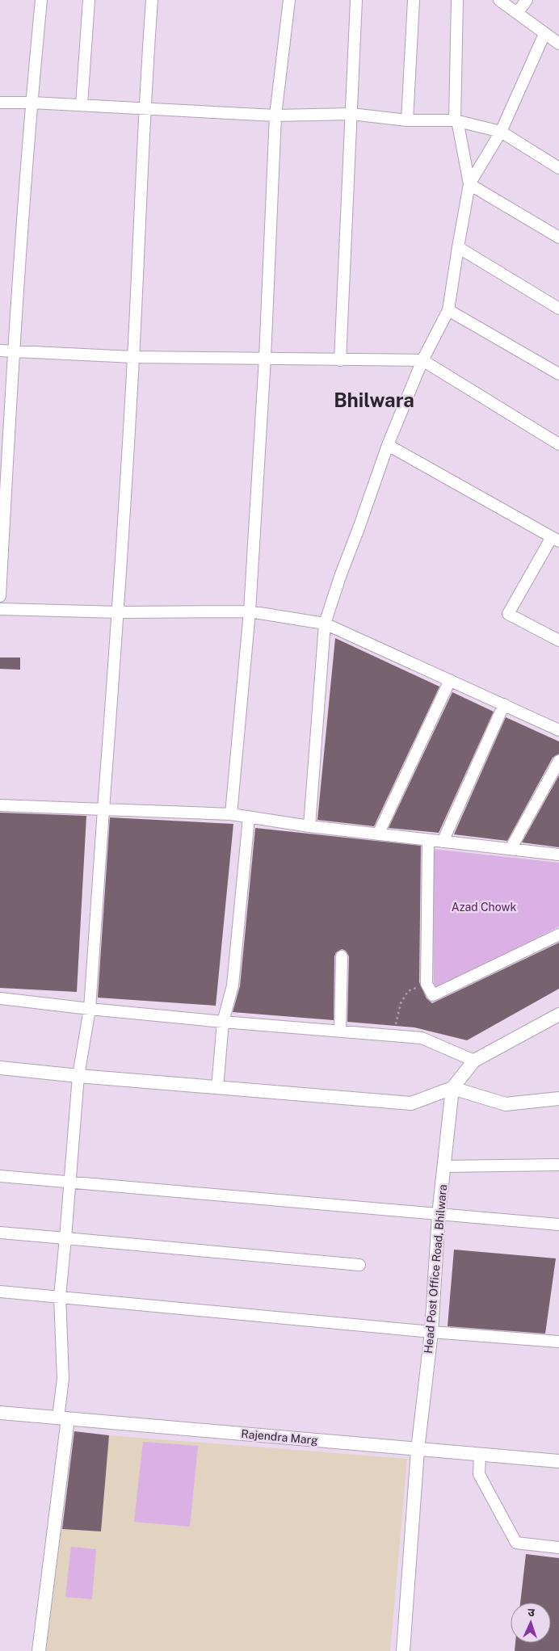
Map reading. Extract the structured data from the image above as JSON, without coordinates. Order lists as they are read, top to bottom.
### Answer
{
  "streets": {
    "street": ["Head Post Office Road, Bhilwara", "Rajendra Marg"]
  },
  "crossings": [
    ["Head Post Office Road, Bhilwara", "Rajendra Marg"]
  ],
  "districts": ["Bhilwara"],
  "parks": ["Azad Chowk"],
  "north": "top"
}
